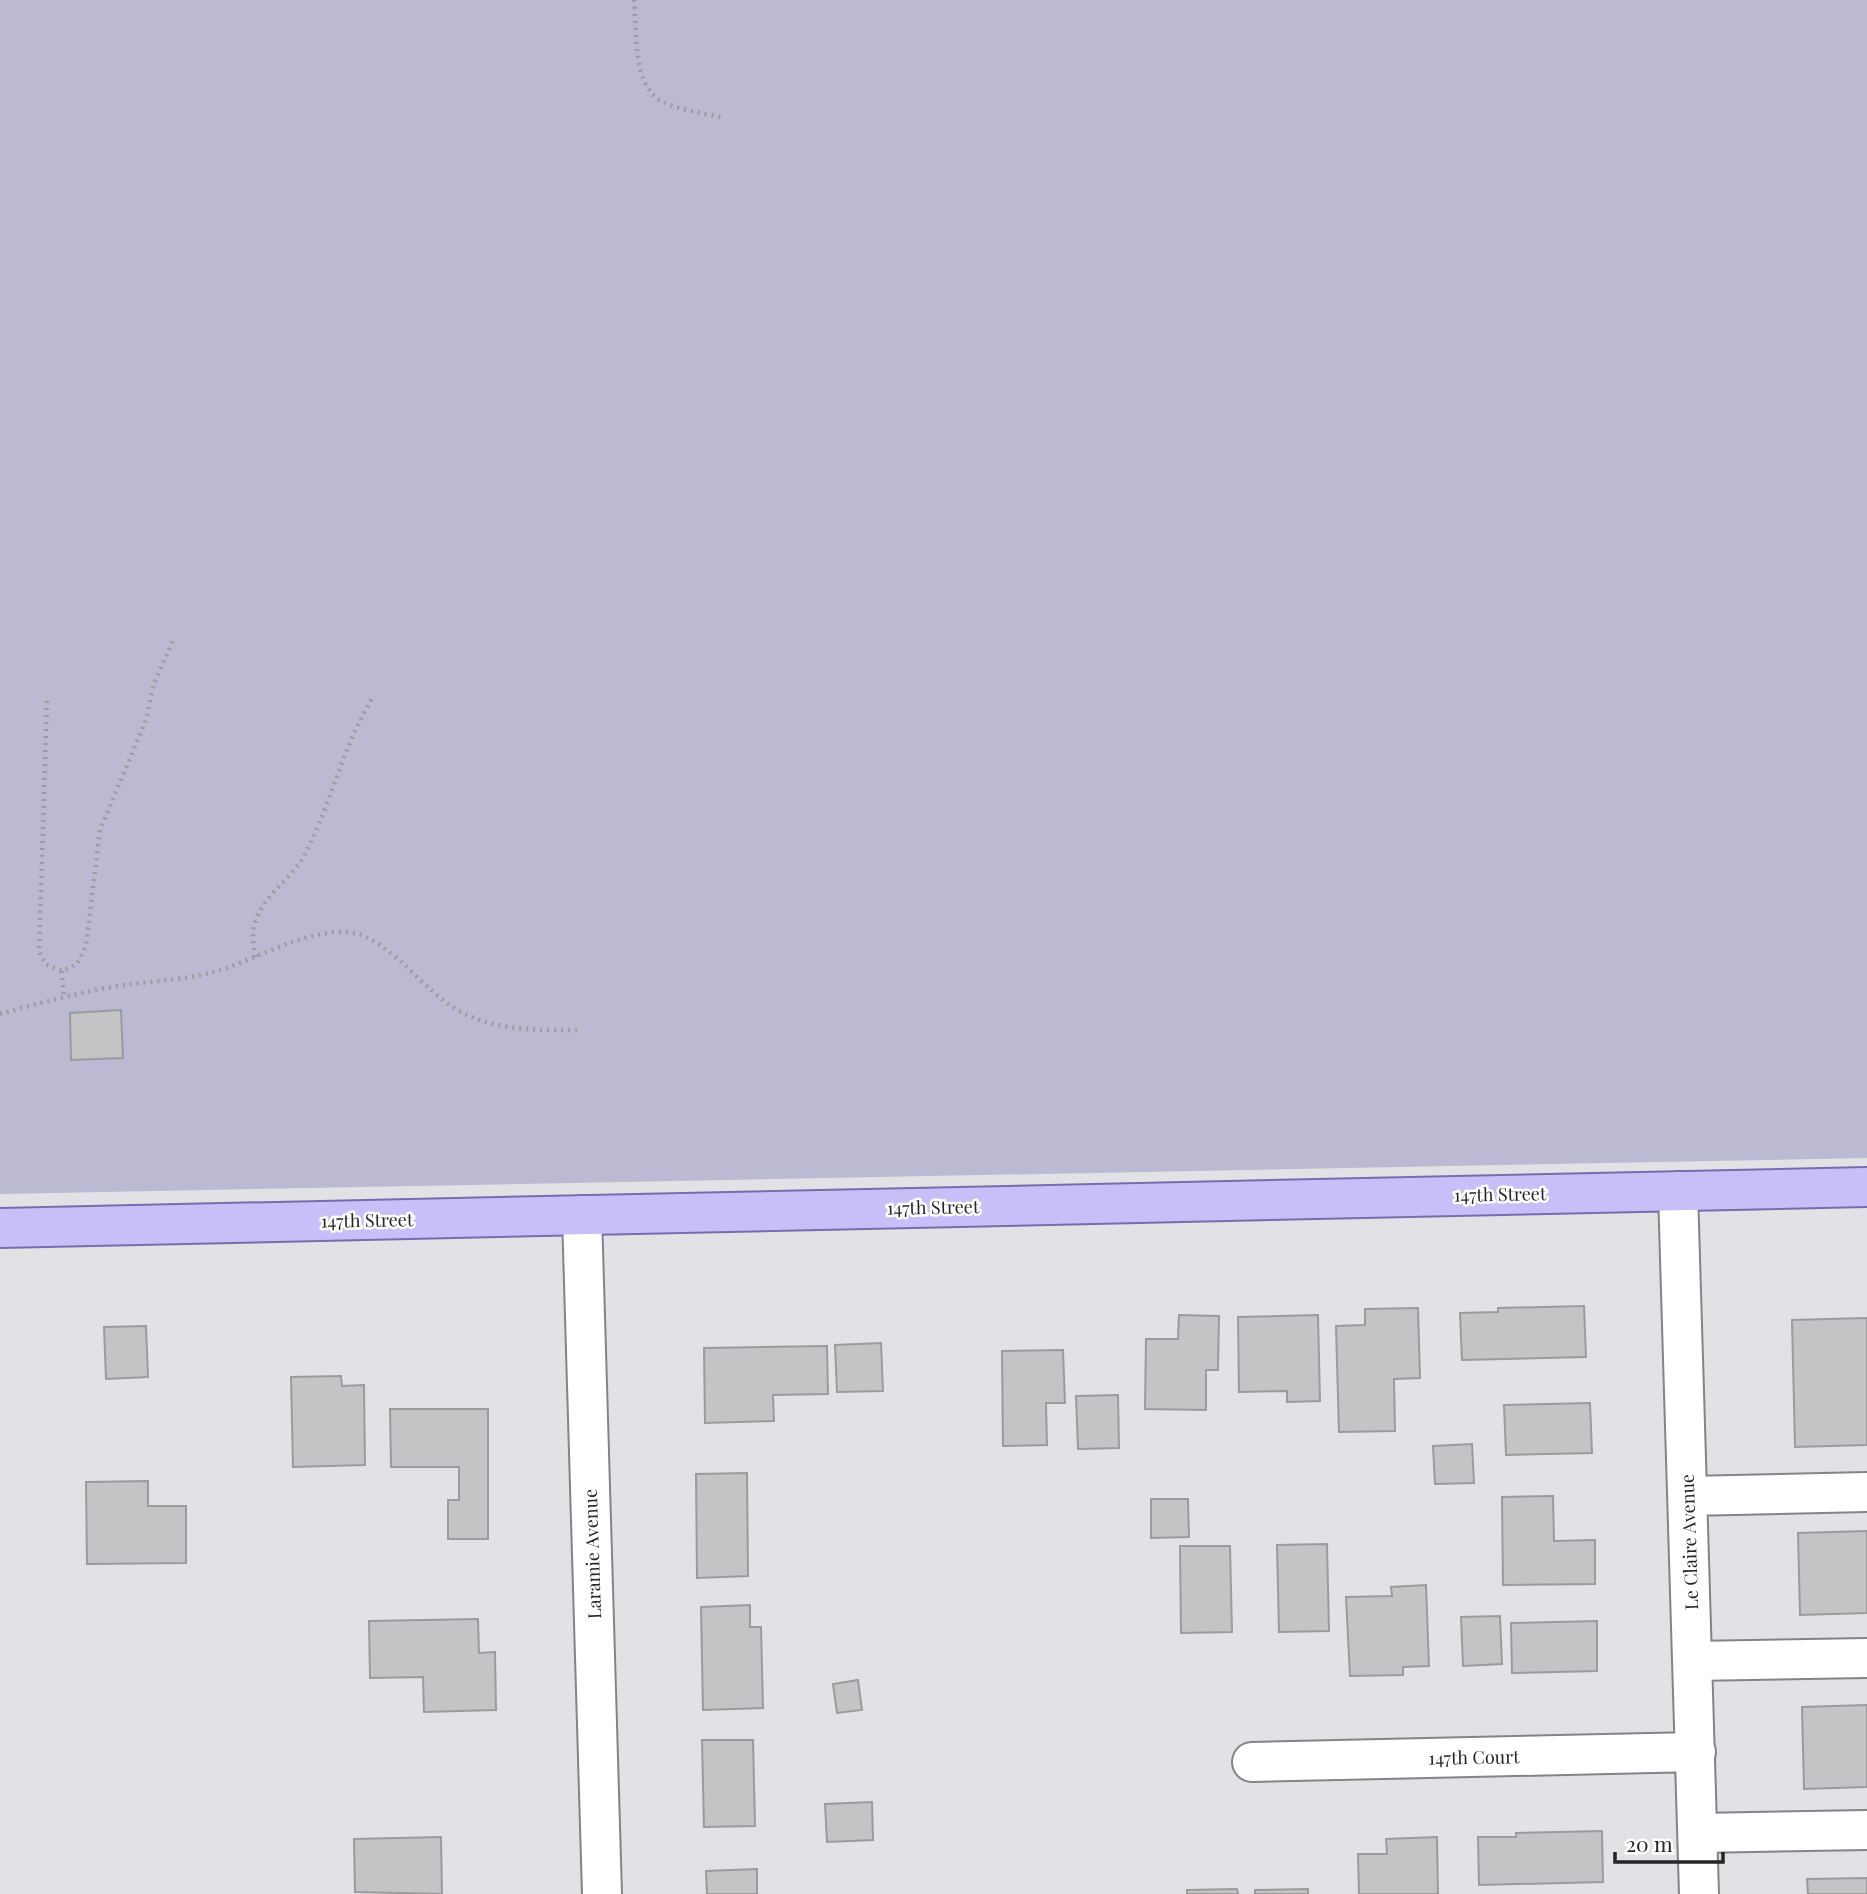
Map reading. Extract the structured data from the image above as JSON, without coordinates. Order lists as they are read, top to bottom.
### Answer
{
  "streets": {
    "main road": ["147th Street"],
    "street": ["Le Claire Avenue", "Laramie Avenue", "147th Court"]
  },
  "crossings": [
    ["147th Street", "Le Claire Avenue"],
    ["147th Street", "Laramie Avenue"],
    ["Le Claire Avenue", "147th Court"]
  ],
  "scale_bar": "20 m"
}
